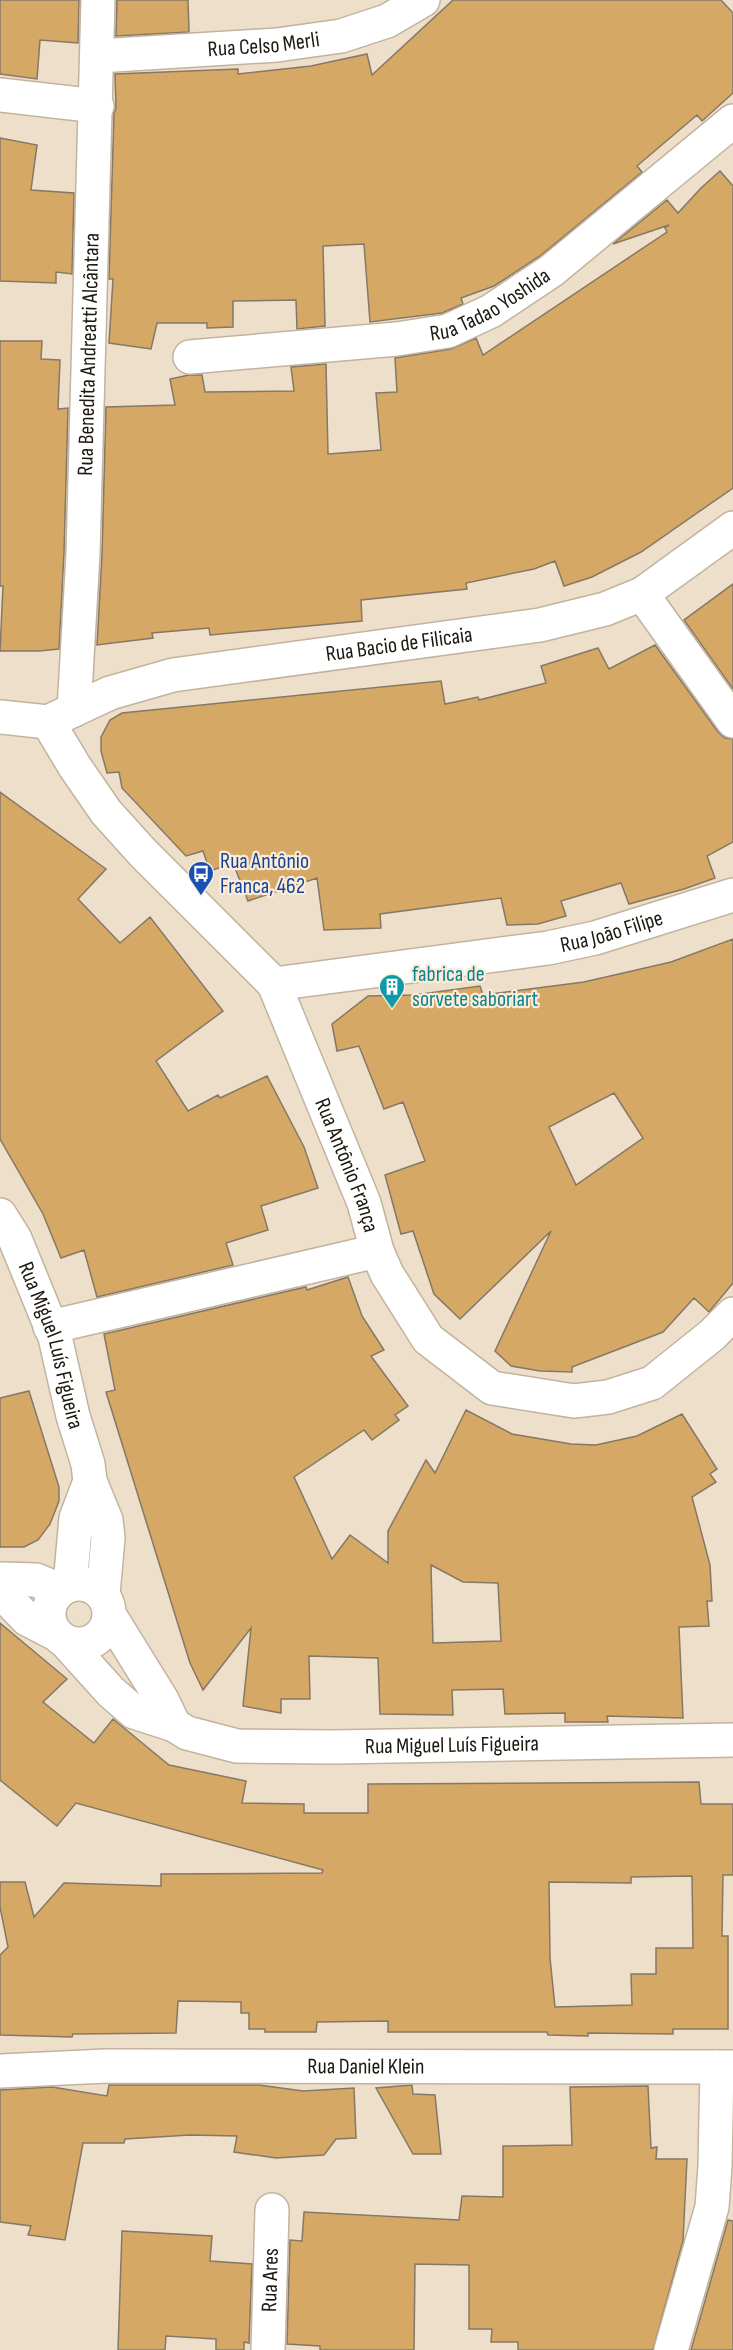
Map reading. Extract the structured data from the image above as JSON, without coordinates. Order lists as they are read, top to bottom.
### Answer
{
  "streets": {
    "street": [
      "Rua Celso Merli",
      "Rua Tadao Yoshida",
      "Rua Benedita Andreatti Alcântara",
      "Rua Bacio de Filicaia",
      "Rua João Filipe",
      "Rua Antônio França",
      "Rua Miguel Luís Figueira",
      "Rua Daniel Klein",
      "Rua Ares"
    ]
  },
  "crossings": [
    ["Rua Celso Merli", "Rua Benedita Andreatti Alcântara"],
    ["Rua Benedita Andreatti Alcântara", "Rua Bacio de Filicaia"],
    ["Rua Benedita Andreatti Alcântara", "Rua Antônio França"],
    ["Rua Bacio de Filicaia", "Rua Antônio França"],
    ["Rua João Filipe", "Rua Antônio França"]
  ],
  "places": {
    "bus stop": ["Rua Antônio Franca, 462"],
    "building": ["fabrica de sorvete saboriart"]
  }
}
